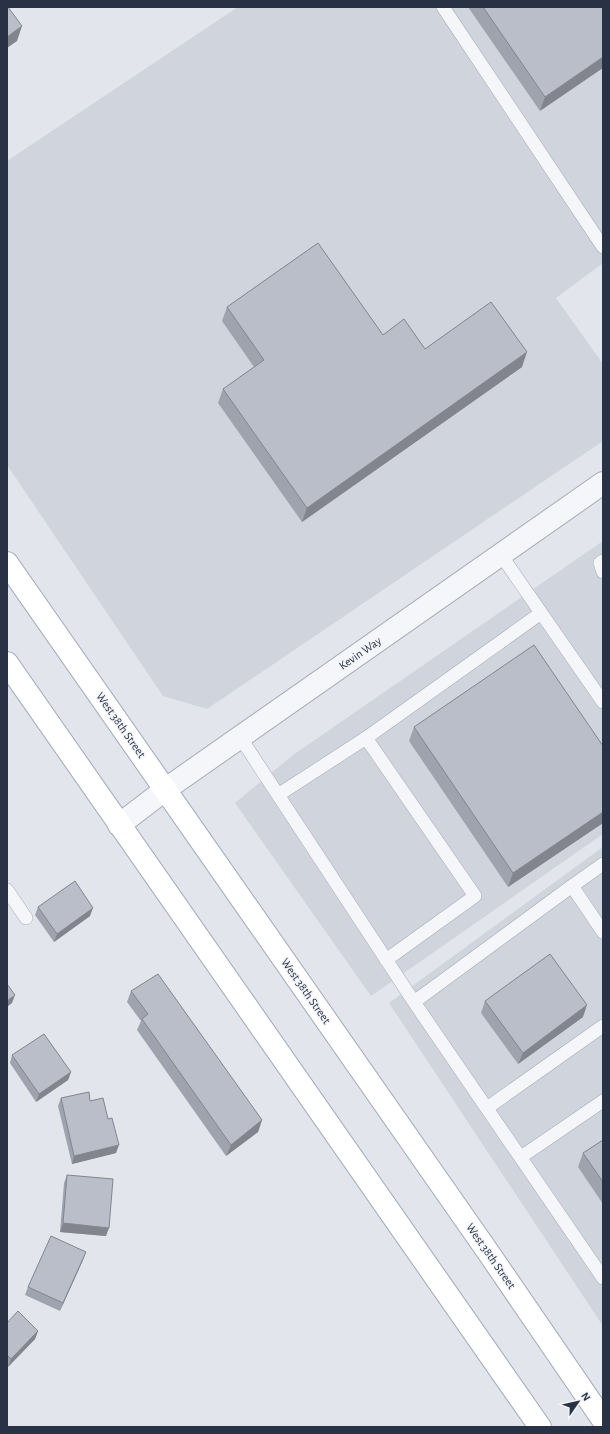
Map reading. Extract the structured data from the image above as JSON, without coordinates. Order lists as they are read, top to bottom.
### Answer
{
  "streets": {
    "main road": ["West 38th Street"],
    "street": ["Kevin Way"]
  },
  "crossings": [
    ["Kevin Way", "West 38th Street"]
  ],
  "north": "top right"
}
